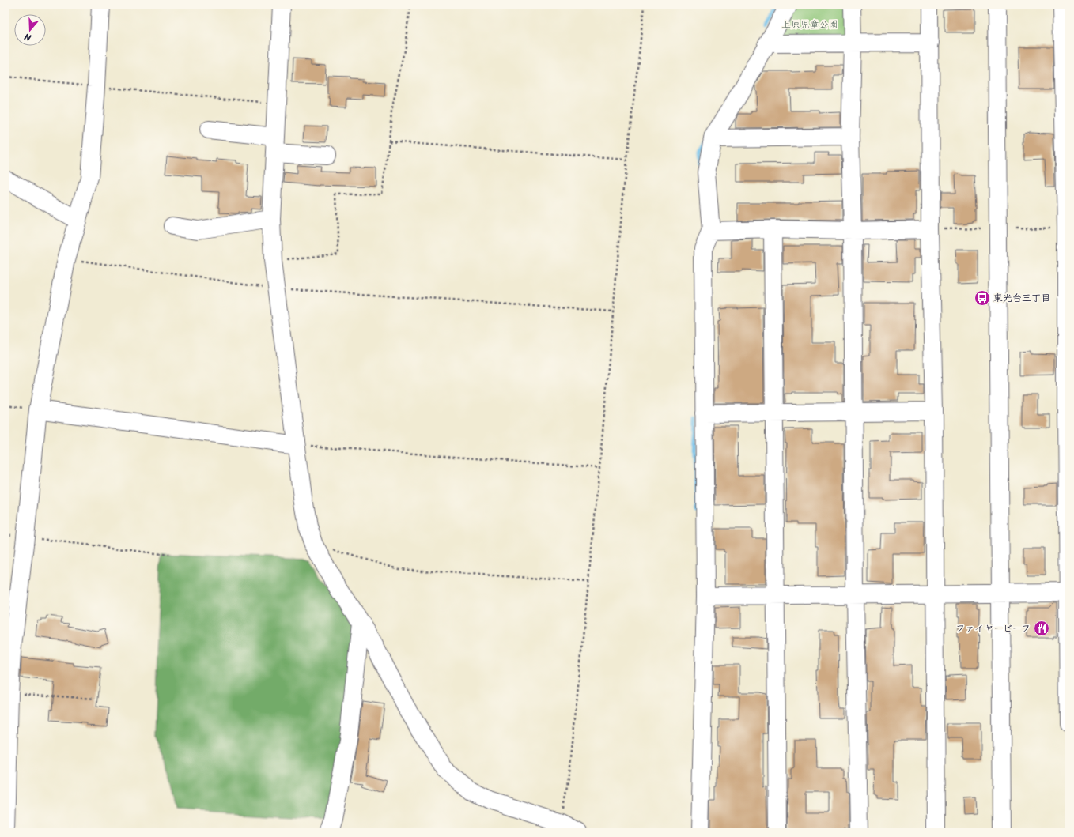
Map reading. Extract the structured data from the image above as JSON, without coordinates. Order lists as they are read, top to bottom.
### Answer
{
  "parks": ["上原児童公園"],
  "places": {
    "bus stop": ["東光台三丁目"],
    "restaurant": ["ファイヤービーフ"]
  },
  "north": "bottom"
}
